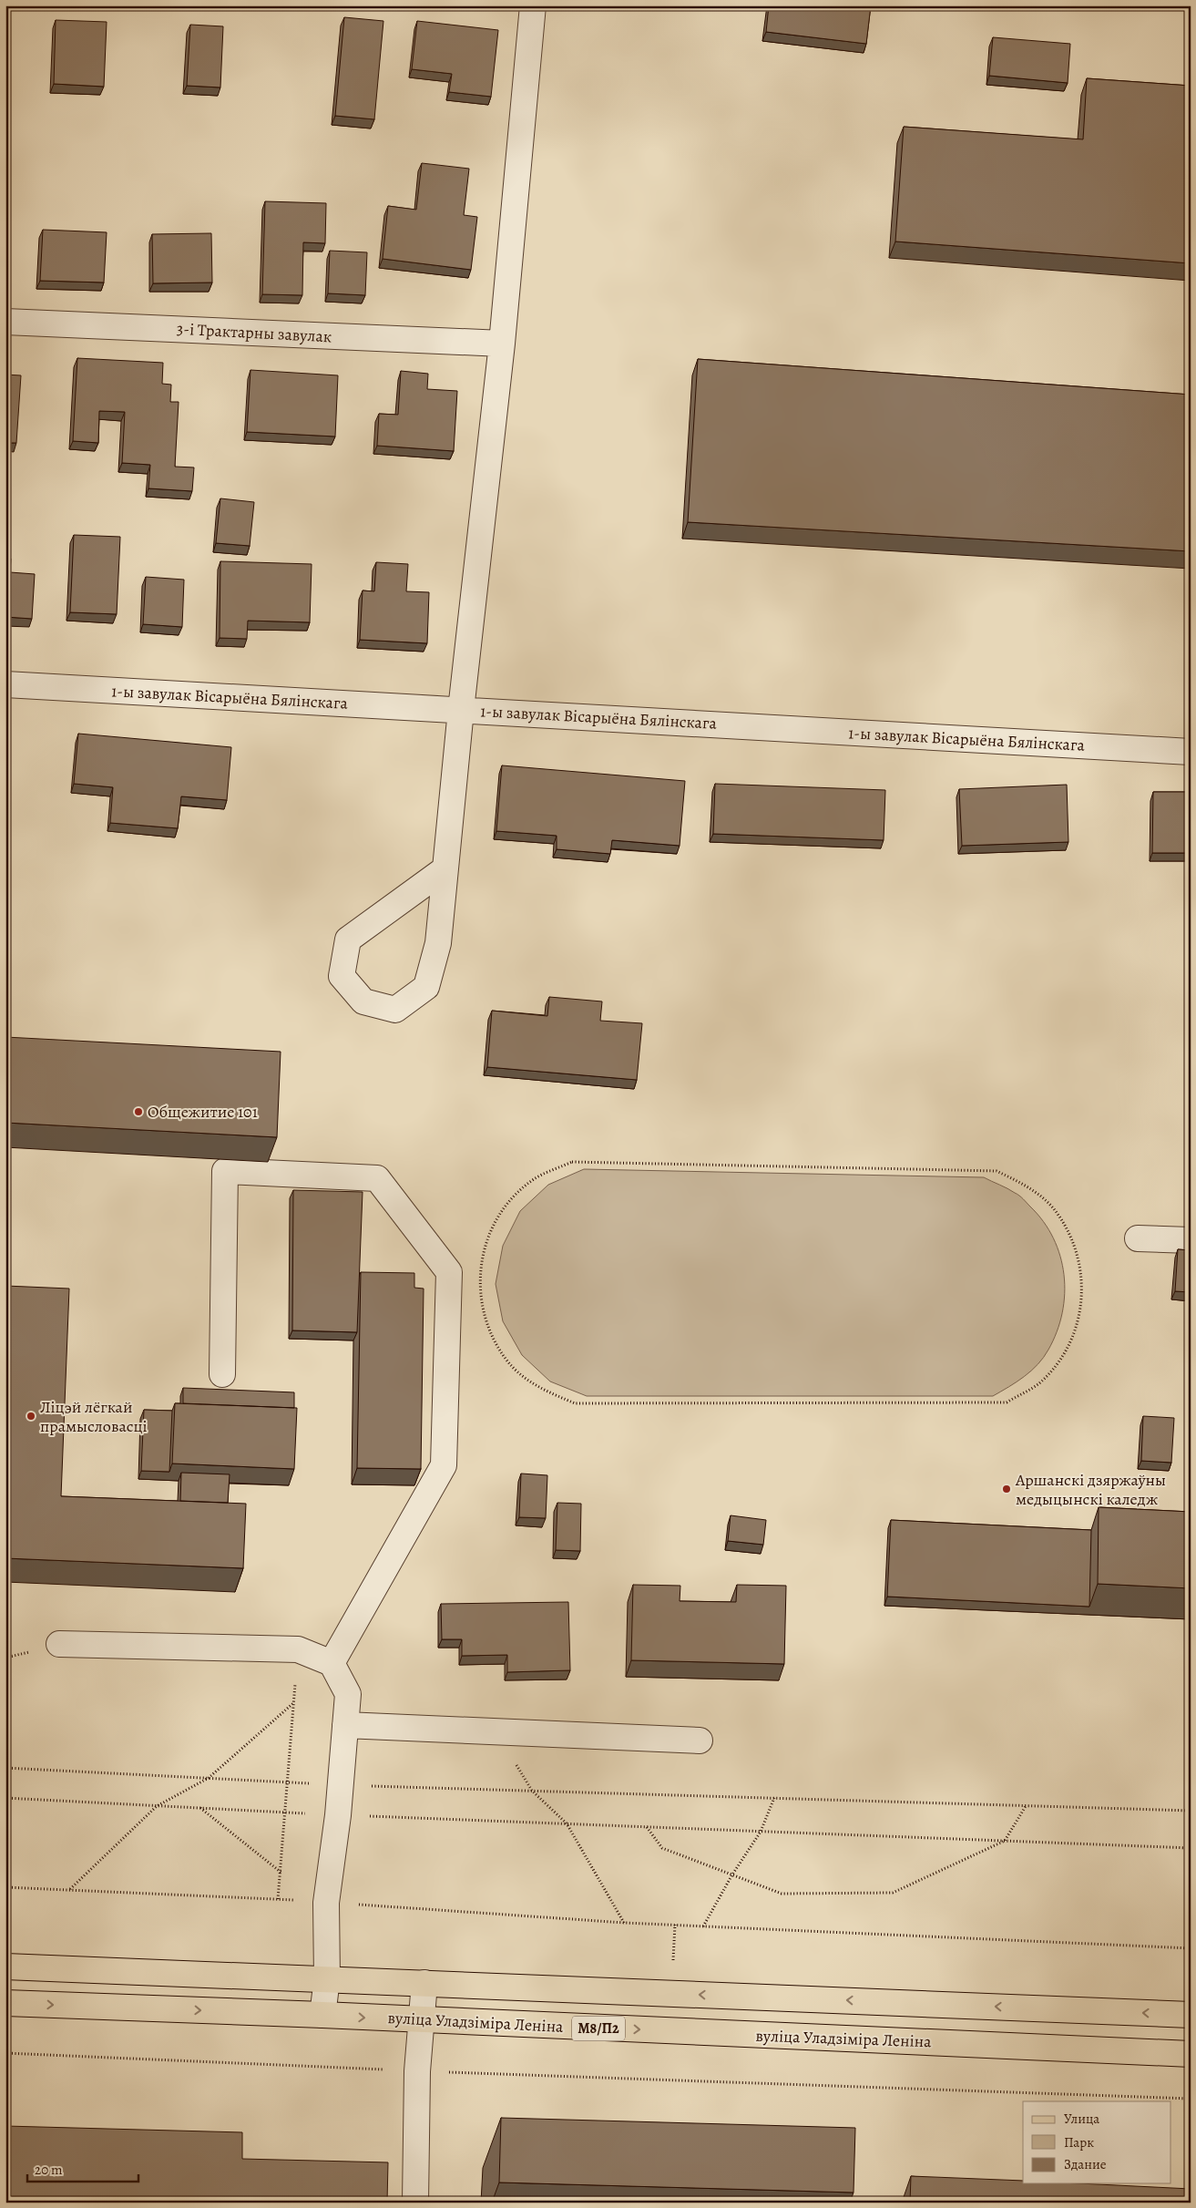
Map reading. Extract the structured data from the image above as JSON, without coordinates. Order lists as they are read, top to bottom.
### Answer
{
  "streets": {
    "main road": ["вуліца Уладзіміра Леніна", "М8/П2"],
    "street": ["3-і Трактарны завулак", "1-ы завулак Вісарыёна Бялінскага"]
  },
  "places": ["Общежитие 101", "Ліцэй лёгкай прамысловасці", "Аршанскі дзяржаўны медыцынскі каледж"],
  "legend": ["Улица", "Парк", "Здание"],
  "scale_bar": "20 m"
}
